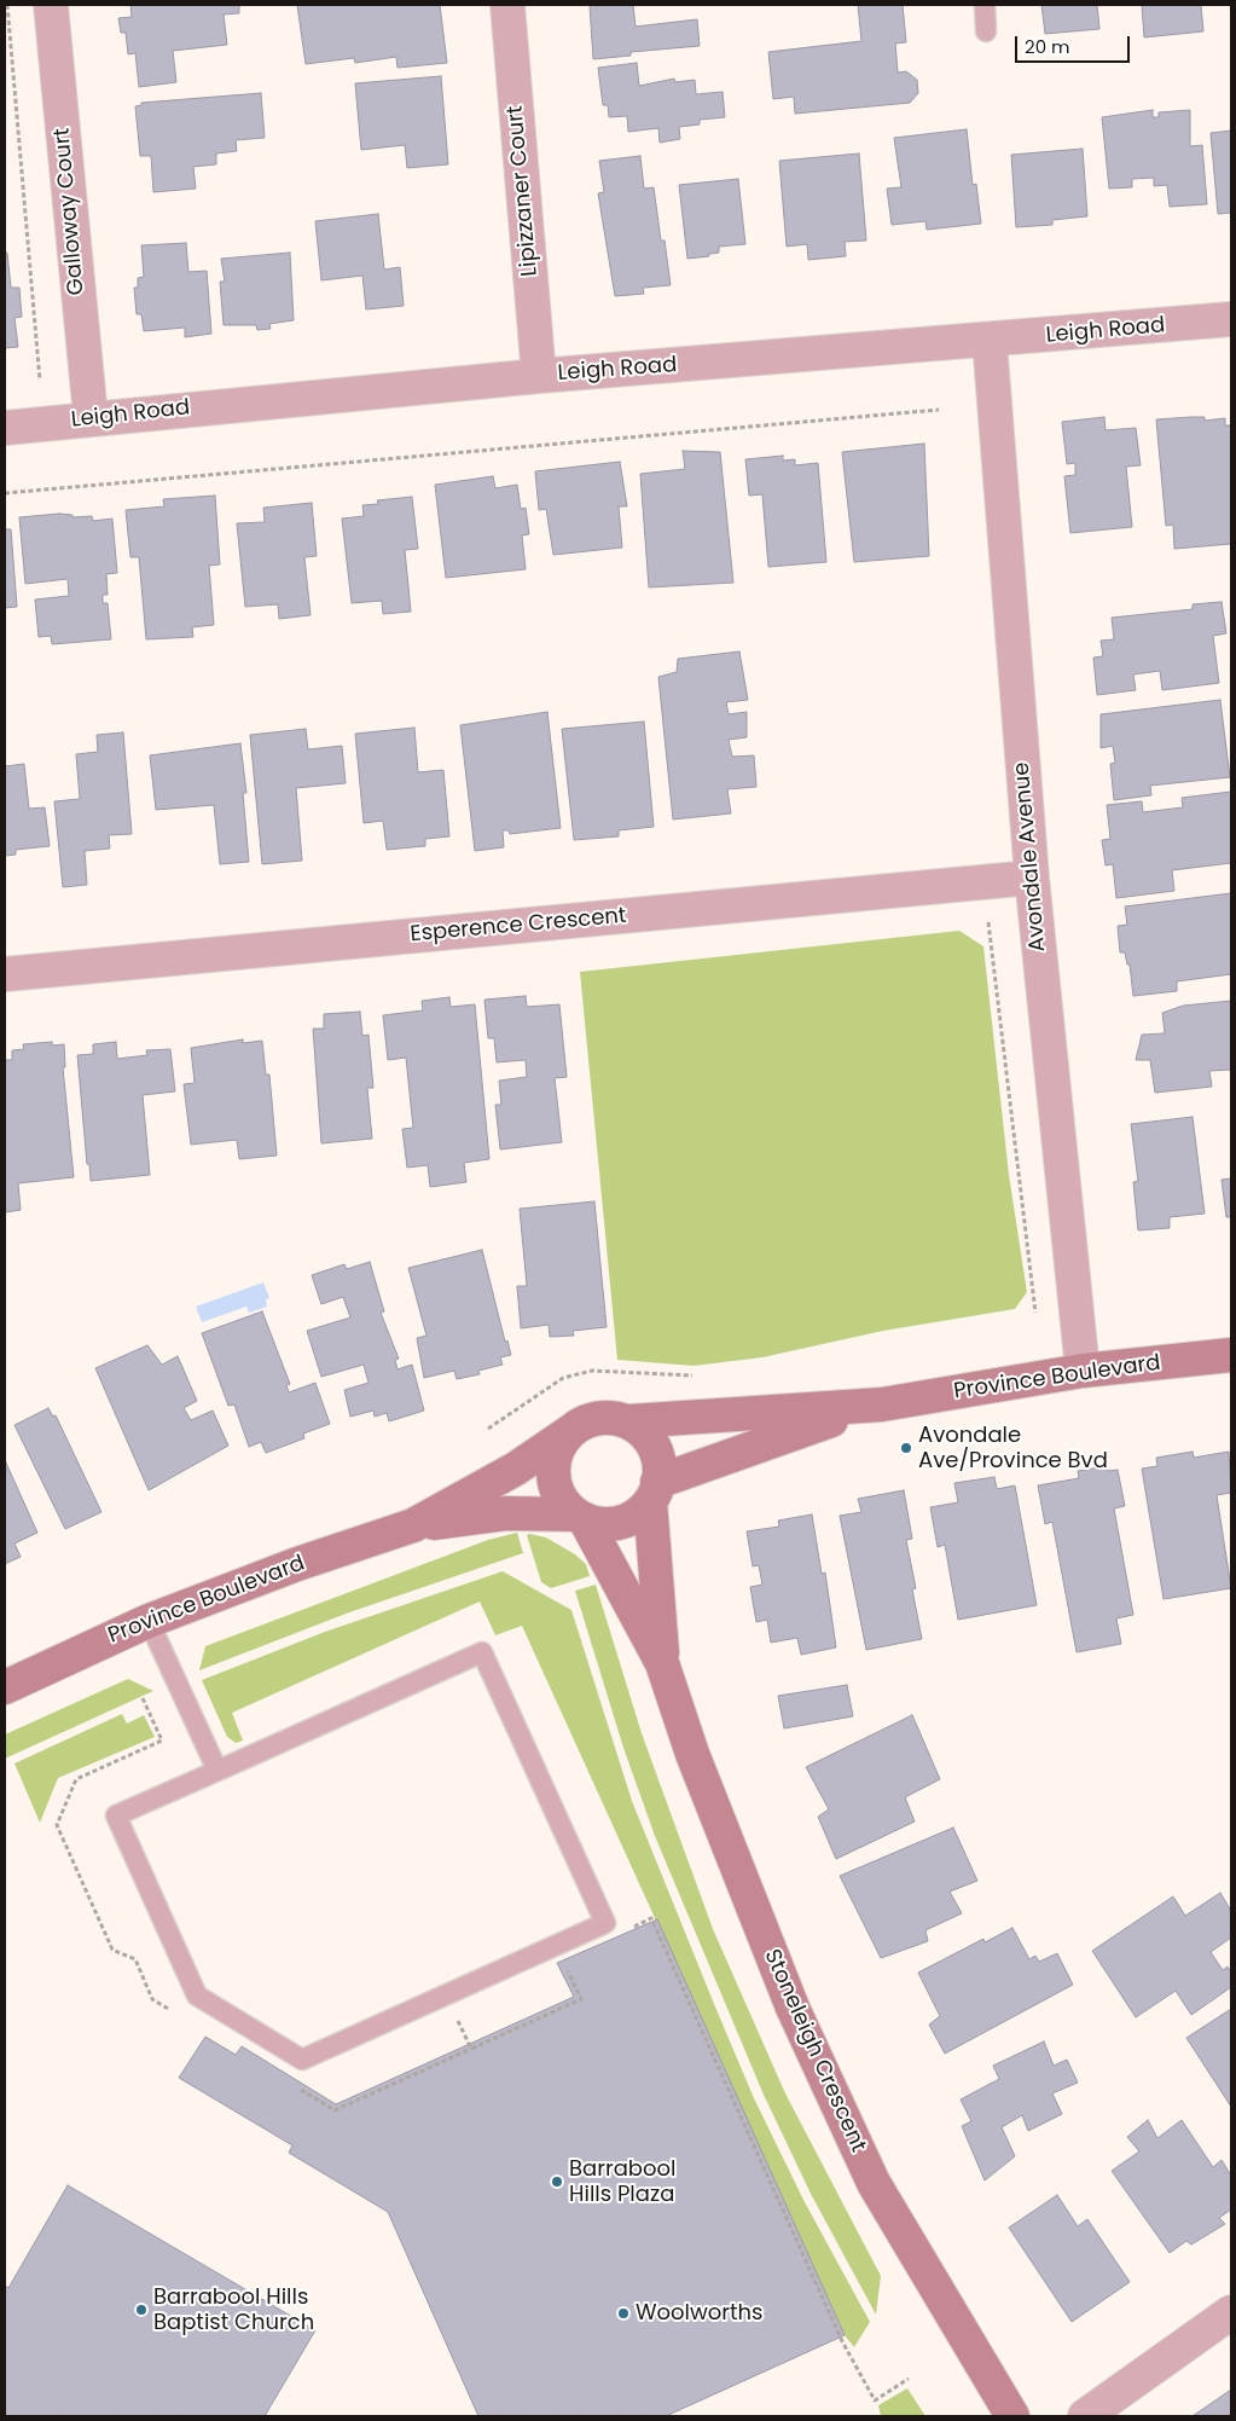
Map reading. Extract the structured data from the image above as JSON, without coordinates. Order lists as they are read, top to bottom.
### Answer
{
  "streets": {
    "street": [
      "Lipizzaner Court",
      "Galloway Court",
      "Leigh Road",
      "Avondale Avenue",
      "Esperence Crescent",
      "Province Boulevard",
      "Stoneleigh Crescent"
    ]
  },
  "crossings": [
    ["Lipizzaner Court", "Leigh Road"],
    ["Galloway Court", "Leigh Road"],
    ["Leigh Road", "Avondale Avenue"],
    ["Avondale Avenue", "Esperence Crescent"],
    ["Avondale Avenue", "Province Boulevard"],
    ["Province Boulevard", "Stoneleigh Crescent"]
  ],
  "places": [
    "Avondale Ave/Province Bvd",
    "Barrabool Hills Plaza",
    "Barrabool Hills Baptist Church",
    "Woolworths"
  ],
  "scale_bar": "20 m"
}
